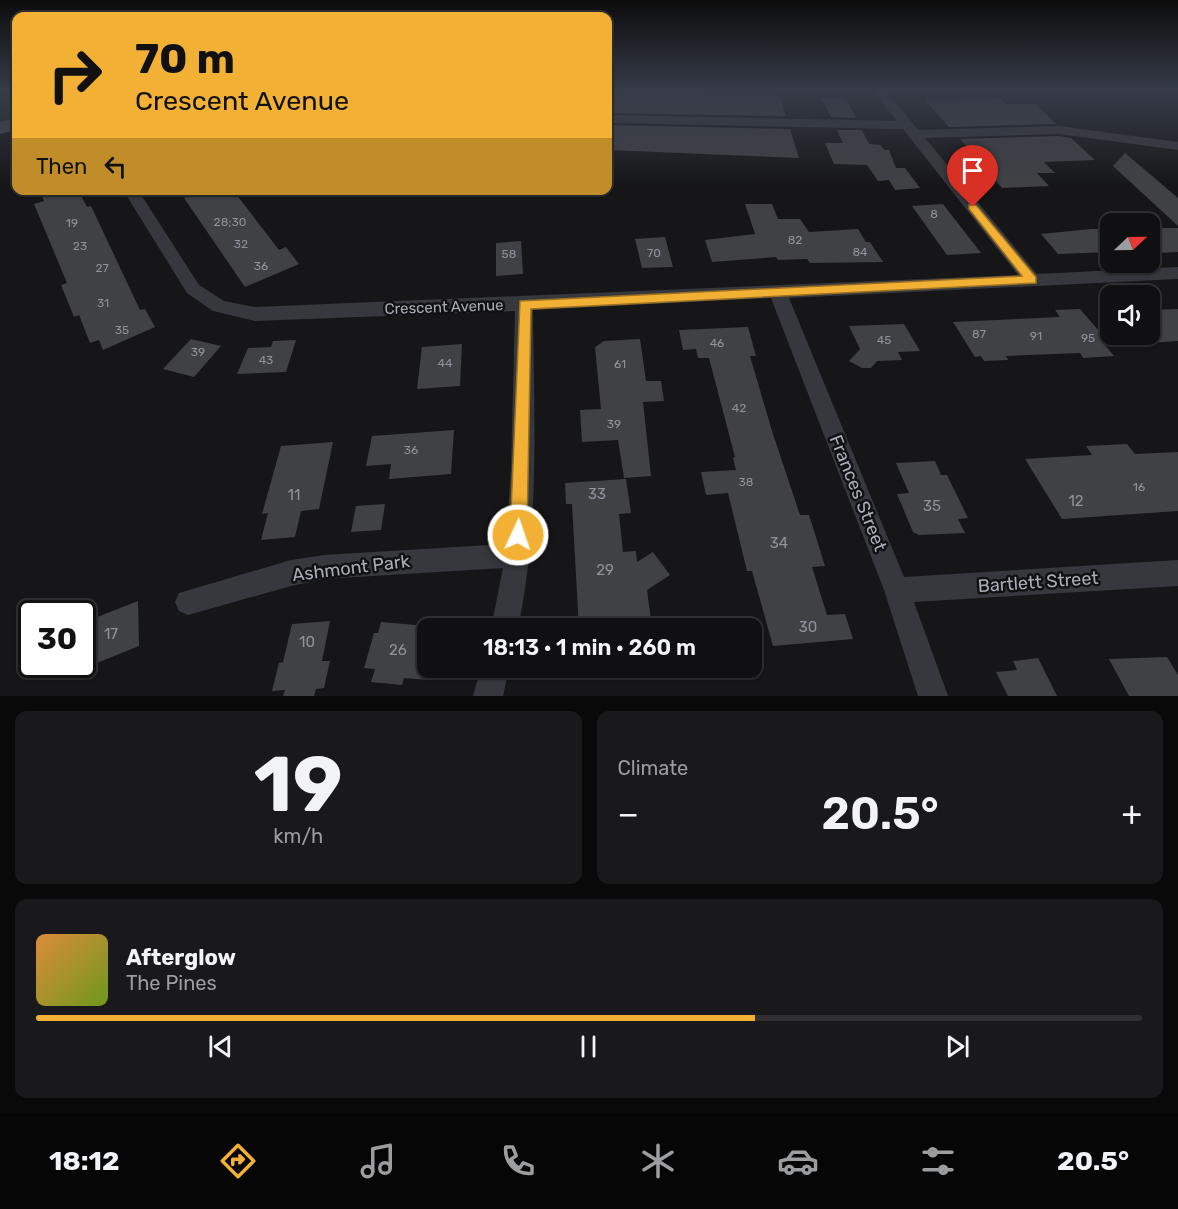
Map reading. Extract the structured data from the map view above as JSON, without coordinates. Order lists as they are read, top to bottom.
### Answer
{
  "streets": {
    "street": [
      "Crescent Avenue",
      "Frances Street",
      "Ashmont Park",
      "Bartlett Street"
    ]
  },
  "crossings": [
    ["Crescent Avenue", "Frances Street"],
    ["Frances Street", "Bartlett Street"]
  ],
  "house_numbers": [
    "8",
    "28;30",
    "19",
    "82",
    "32",
    "23",
    "84",
    "70",
    "58",
    "36",
    "27",
    "31",
    "35",
    "87",
    "91",
    "95",
    "45",
    "46",
    "39",
    "43",
    "44",
    "61",
    "42",
    "39",
    "36",
    "38",
    "16",
    "33",
    "11",
    "12",
    "35",
    "34",
    "29",
    "30",
    "17",
    "10",
    "26"
  ],
  "north": "right",
  "page": {
    "turn": ["70 m", "Crescent Avenue"],
    "then": "Then",
    "limit": "30",
    "trip": "18:13 · 1 min · 260 m",
    "tile": [
      ["19", "km/h"],
      "Climate"
    ],
    "heat": ["−", "20.5°", "+"],
    "song": ["Afterglow", "The Pines"],
    "tabs": ["18:12", "20.5°"]
  }
}
